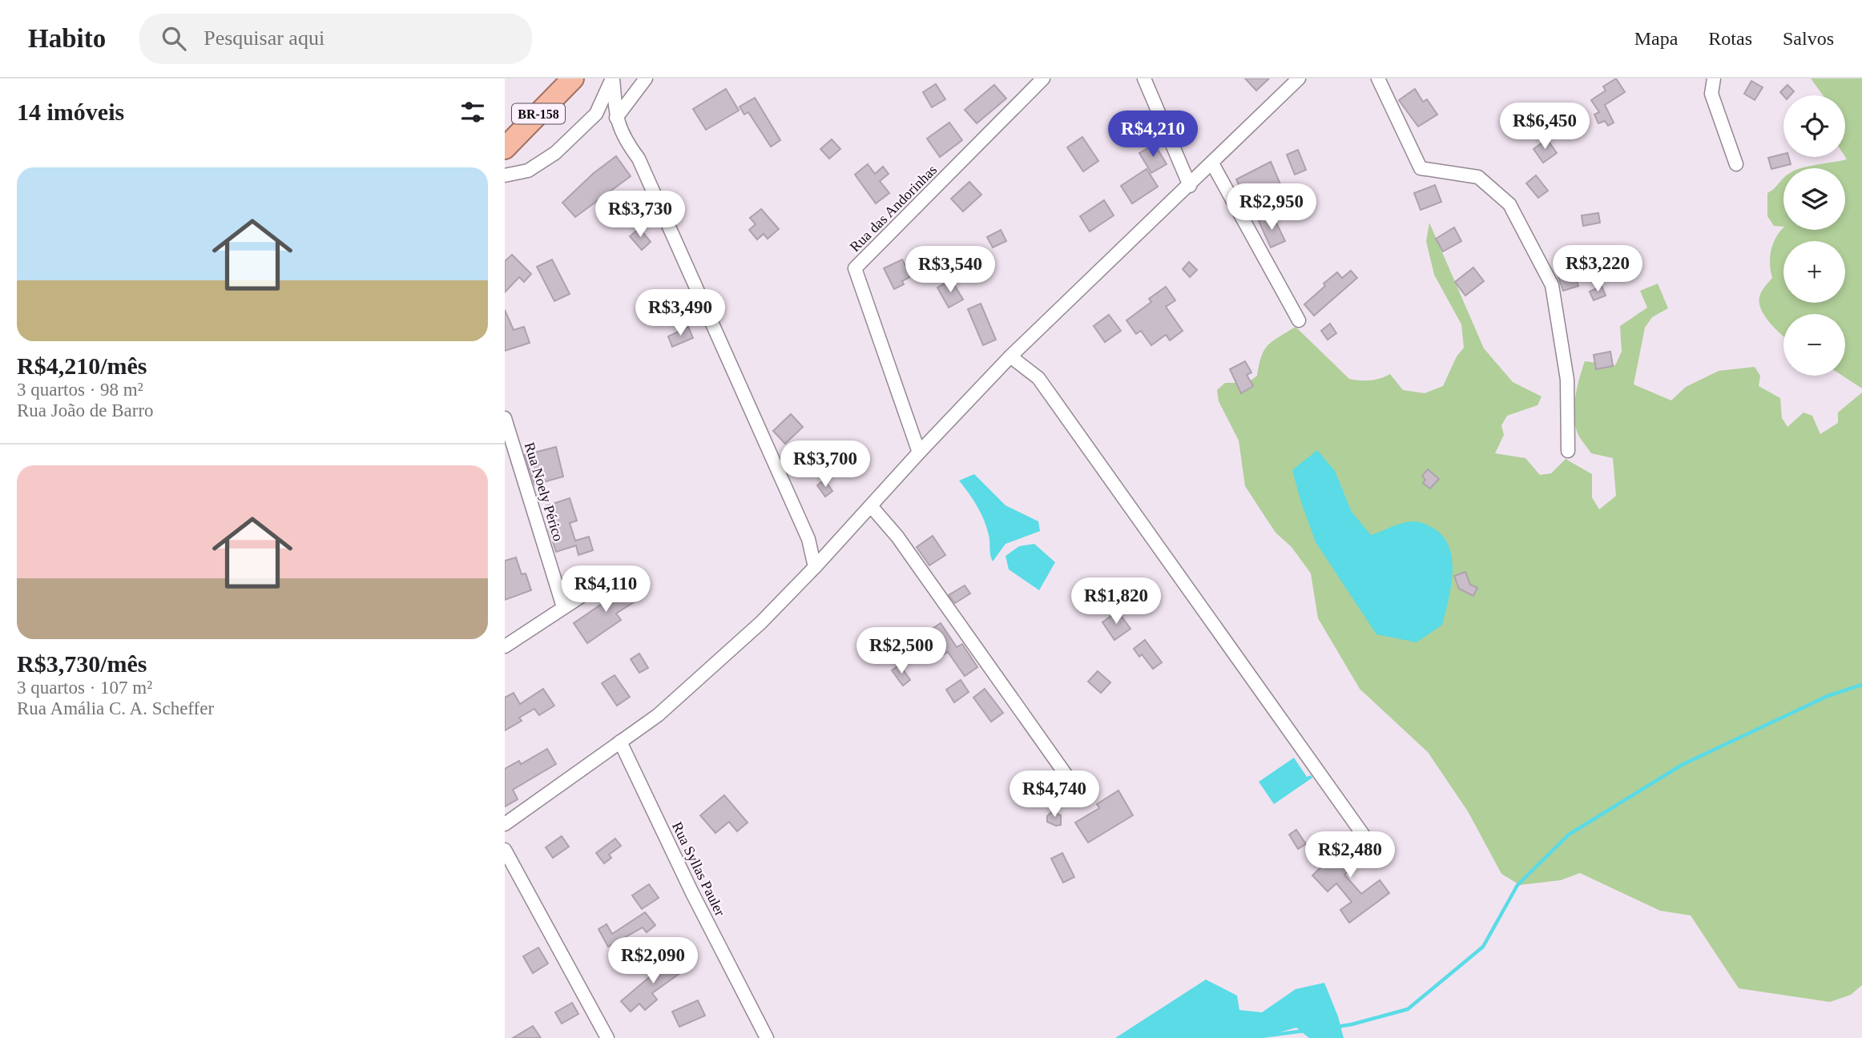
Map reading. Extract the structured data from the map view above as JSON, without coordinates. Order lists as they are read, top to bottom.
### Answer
{
  "streets": {
    "highway": ["BR-158"],
    "street": ["Rua das Andorinhas", "Rua Noely Périco", "Rua Syllas Pauler"]
  },
  "page": {
    "header": "Habito",
    "search": "Pesquisar aqui",
    "nav": ["Mapa", "Rotas", "Salvos"],
    "heading": "14 imóveis",
    "map_buttons": ["+", "−"],
    "price": [
      "R$6,450",
      "R$4,210",
      "R$2,950",
      "R$3,730",
      "R$3,220",
      "R$3,540",
      "R$3,490",
      "R$3,700",
      "R$4,110",
      "R$1,820",
      "R$2,500",
      "R$4,740",
      "R$2,480",
      "R$2,090"
    ],
    "list": [
      {
        "name": "R$4,210/mês",
        "note": "3 quartos · 98 m² · Rua João de Barro"
      },
      {
        "name": "R$3,730/mês",
        "note": "3 quartos · 107 m² · Rua Amália C. A. Scheffer"
      }
    ]
  }
}
